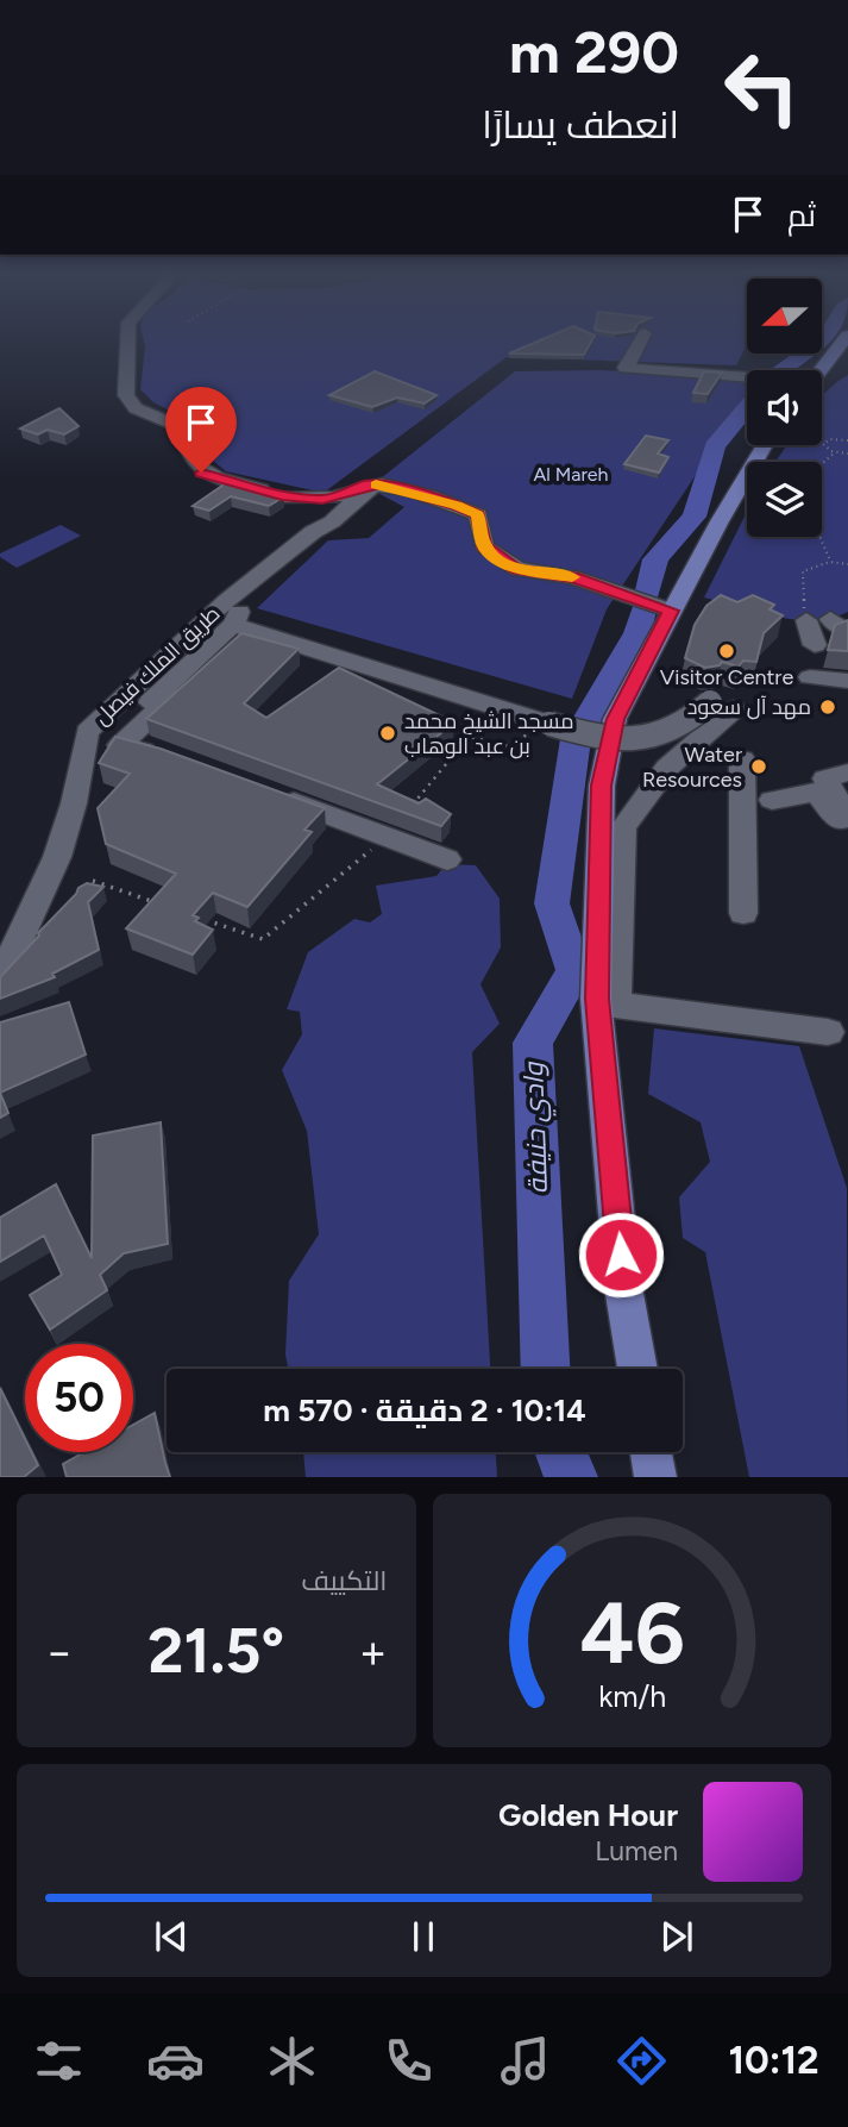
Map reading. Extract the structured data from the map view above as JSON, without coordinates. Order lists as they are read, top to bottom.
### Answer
{
  "streets": {
    "street": ["طريق الملك فيصل"]
  },
  "water": ["وادي حنيفة"],
  "parks": ["Al Mareh"],
  "places": [
    "Visitor Centre",
    "مهد آل سعود",
    "مسجد الشيخ محمد بن عبد الوهاب",
    "Water Resources"
  ],
  "north": "left",
  "page": {
    "turn": ["290 m", "انعطف يسارًا"],
    "then": "ثم",
    "limit": "50",
    "trip": "10:14 · 2 دقيقة · 570 m",
    "tile": "التكييف",
    "heat": ["−", "21.5°", "+"],
    "song": ["Golden Hour", "Lumen"],
    "tabs": "10:12",
    "gauge": ["46", "km/h"]
  }
}
